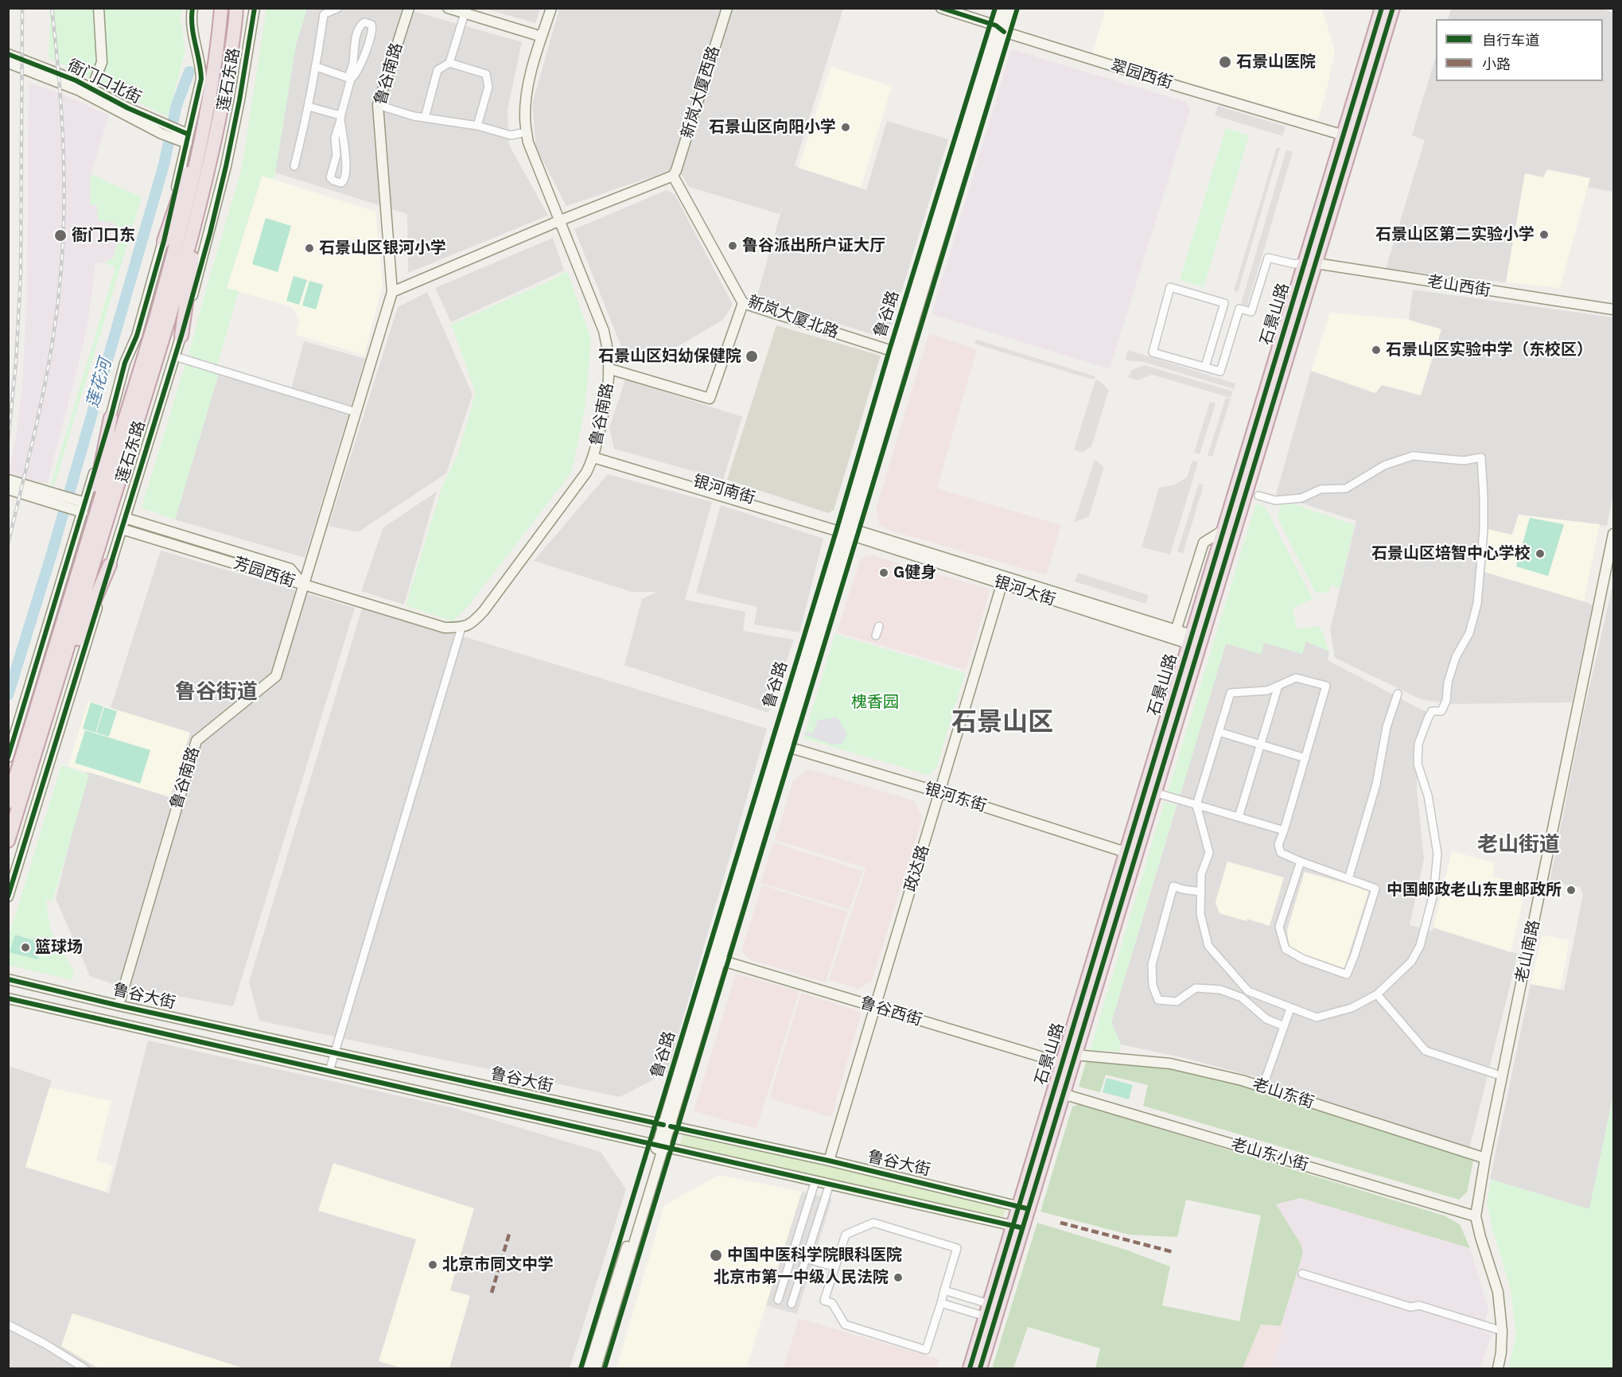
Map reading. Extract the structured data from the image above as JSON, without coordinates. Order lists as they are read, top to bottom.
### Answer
{
  "streets": {
    "highway": ["莲石东路", "石景山路"],
    "street": [
      "鲁谷南路",
      "翠园西街",
      "衙门口北街",
      "新岚大厦西路",
      "老山西街",
      "鲁谷路",
      "新岚大厦北路",
      "银河南街",
      "芳园西街",
      "银河大街",
      "银河东街",
      "政达路",
      "老山南路",
      "鲁谷大街",
      "鲁谷西街",
      "老山东街",
      "老山东小街"
    ]
  },
  "crossings": [
    ["鲁谷南路", "银河南街"],
    ["鲁谷南路", "芳园西街"],
    ["鲁谷南路", "鲁谷大街"],
    ["翠园西街", "鲁谷路"],
    ["翠园西街", "石景山路"],
    ["莲石东路", "衙门口北街"],
    ["莲石东路", "芳园西街"],
    ["新岚大厦西路", "新岚大厦北路"],
    ["老山西街", "石景山路"],
    ["鲁谷路", "新岚大厦北路"],
    ["鲁谷路", "银河南街"],
    ["鲁谷路", "银河大街"],
    ["鲁谷路", "银河东街"],
    ["鲁谷路", "鲁谷大街"],
    ["鲁谷路", "鲁谷西街"],
    ["石景山路", "银河大街"],
    ["石景山路", "银河东街"],
    ["石景山路", "鲁谷大街"],
    ["石景山路", "鲁谷西街"],
    ["石景山路", "老山东街"],
    ["石景山路", "老山东小街"],
    ["银河南街", "银河大街"],
    ["银河大街", "政达路"],
    ["银河东街", "政达路"],
    ["政达路", "鲁谷大街"],
    ["政达路", "鲁谷西街"],
    ["老山南路", "老山东街"],
    ["老山南路", "老山东小街"]
  ],
  "districts": ["鲁谷街道", "石景山区", "老山街道"],
  "water": ["莲花河"],
  "parks": ["槐香园"],
  "places": [
    "石景山医院",
    "石景山区向阳小学",
    "石景山区第二实验小学",
    "衙门口东",
    "鲁谷派出所户证大厅",
    "石景山区银河小学",
    "石景山区实验中学（东校区）",
    "石景山区妇幼保健院",
    "石景山区培智中心学校",
    "G健身",
    "中国邮政老山东里邮政所",
    "篮球场",
    "中国中医科学院眼科医院",
    "北京市同文中学",
    "北京市第一中级人民法院"
  ],
  "legend": ["自行车道", "小路"]
}
